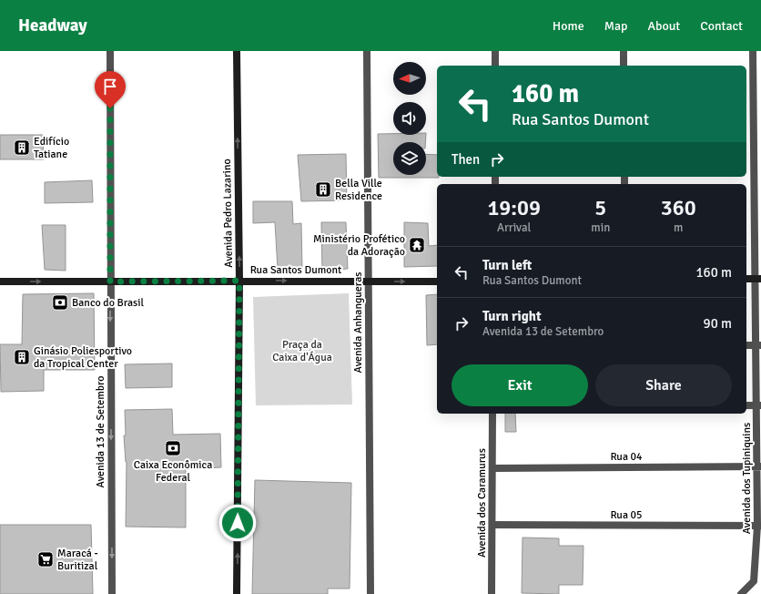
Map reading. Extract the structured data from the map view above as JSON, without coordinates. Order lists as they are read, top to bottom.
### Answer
{
  "streets": {
    "main road": ["Avenida Pedro Lazarino", "Rua Santos Dumont"],
    "street": [
      "Avenida Anhangueras",
      "Avenida 13 de Setembro",
      "Rua 04",
      "Avenida dos Tupiniquins",
      "Avenida dos Caramurus",
      "Rua 05"
    ]
  },
  "crossings": [
    ["Avenida Pedro Lazarino", "Rua Santos Dumont"],
    ["Rua Santos Dumont", "Avenida Anhangueras"],
    ["Rua Santos Dumont", "Avenida 13 de Setembro"],
    ["Rua 04", "Avenida dos Tupiniquins"],
    ["Rua 04", "Avenida dos Caramurus"],
    ["Avenida dos Tupiniquins", "Rua 05"],
    ["Avenida dos Caramurus", "Rua 05"]
  ],
  "one_way": ["Avenida Pedro Lazarino", "Rua Santos Dumont", "Avenida 13 de Setembro"],
  "parks": ["Praça da Caixa d'Água"],
  "places": {
    "building": ["Edifício Tatiane", "Bella Ville Residence", "Ginásio Poliesportivo da Tropical Center"],
    "temple": ["Ministério Profético da Adoração"],
    "bank": ["Banco do Brasil", "Caixa Econômica Federal"],
    "supermarket": ["Maracá - Buritizal"]
  },
  "north": "left",
  "page": {
    "header": "Headway",
    "nav": [
      "Home",
      "Map",
      "About",
      "Contact"
    ],
    "turn": ["160 m", "Rua Santos Dumont"],
    "then": "Then",
    "eta": [
      "19:09",
      "Arrival",
      "5",
      "min",
      "360",
      "m"
    ],
    "list": [
      {
        "name": "Turn left",
        "note": "Rua Santos Dumont",
        "value": "160 m"
      },
      {
        "name": "Turn right",
        "note": "Avenida 13 de Setembro",
        "value": "90 m"
      }
    ],
    "buttons": ["Exit", "Share"]
  }
}
